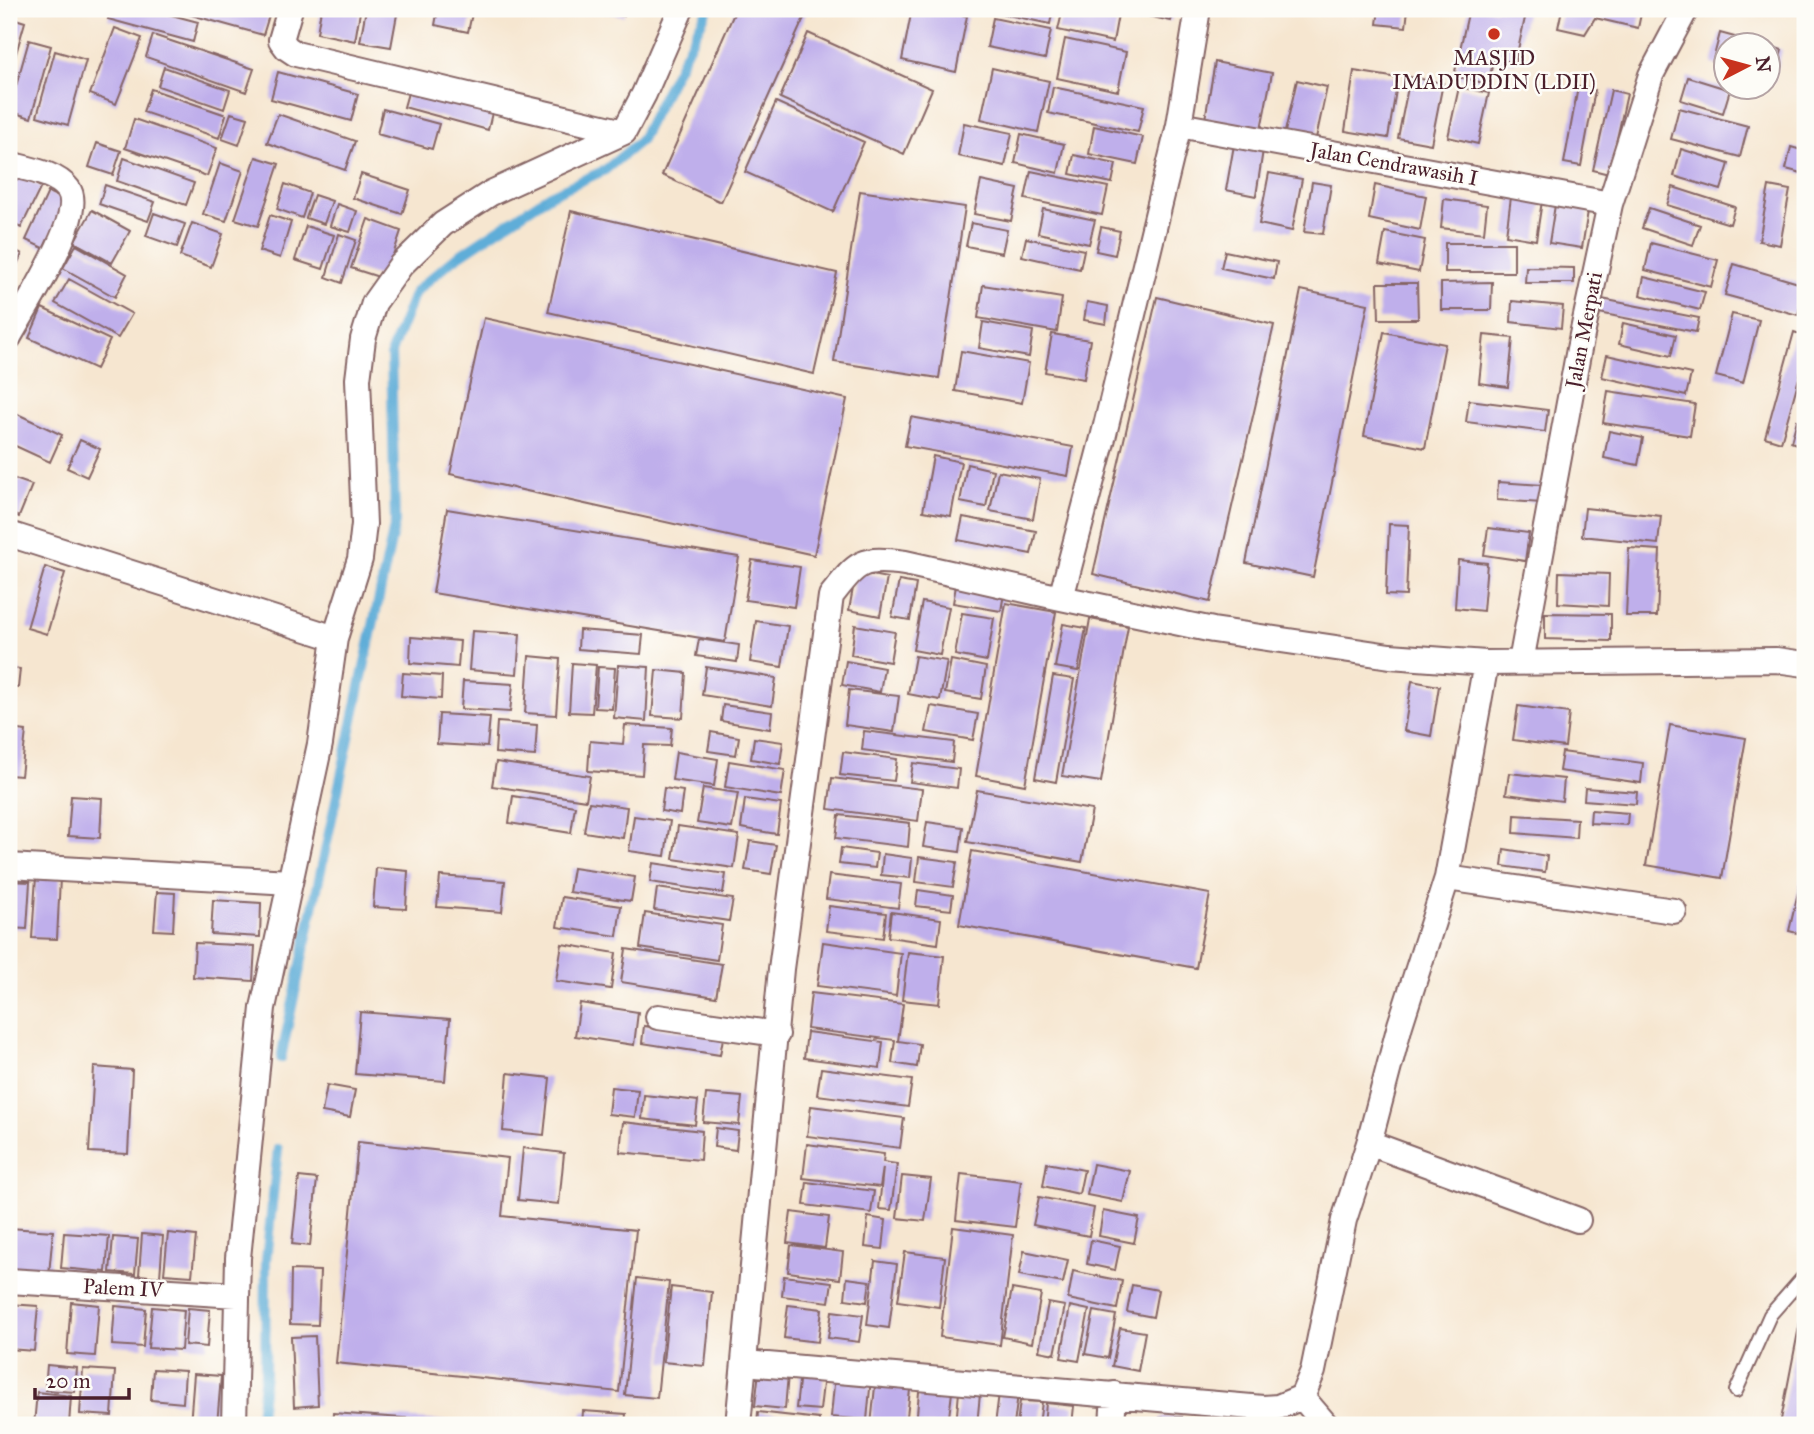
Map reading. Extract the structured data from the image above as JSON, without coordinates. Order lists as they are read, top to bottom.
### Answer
{
  "streets": {
    "street": ["Jalan Cendrawasih I", "Jalan Merpati", "Palem IV"]
  },
  "crossings": [
    ["Jalan Cendrawasih I", "Jalan Merpati"]
  ],
  "places": ["MASJID IMADUDDIN (LDII)"],
  "scale_bar": "20 m",
  "north": "right"
}
